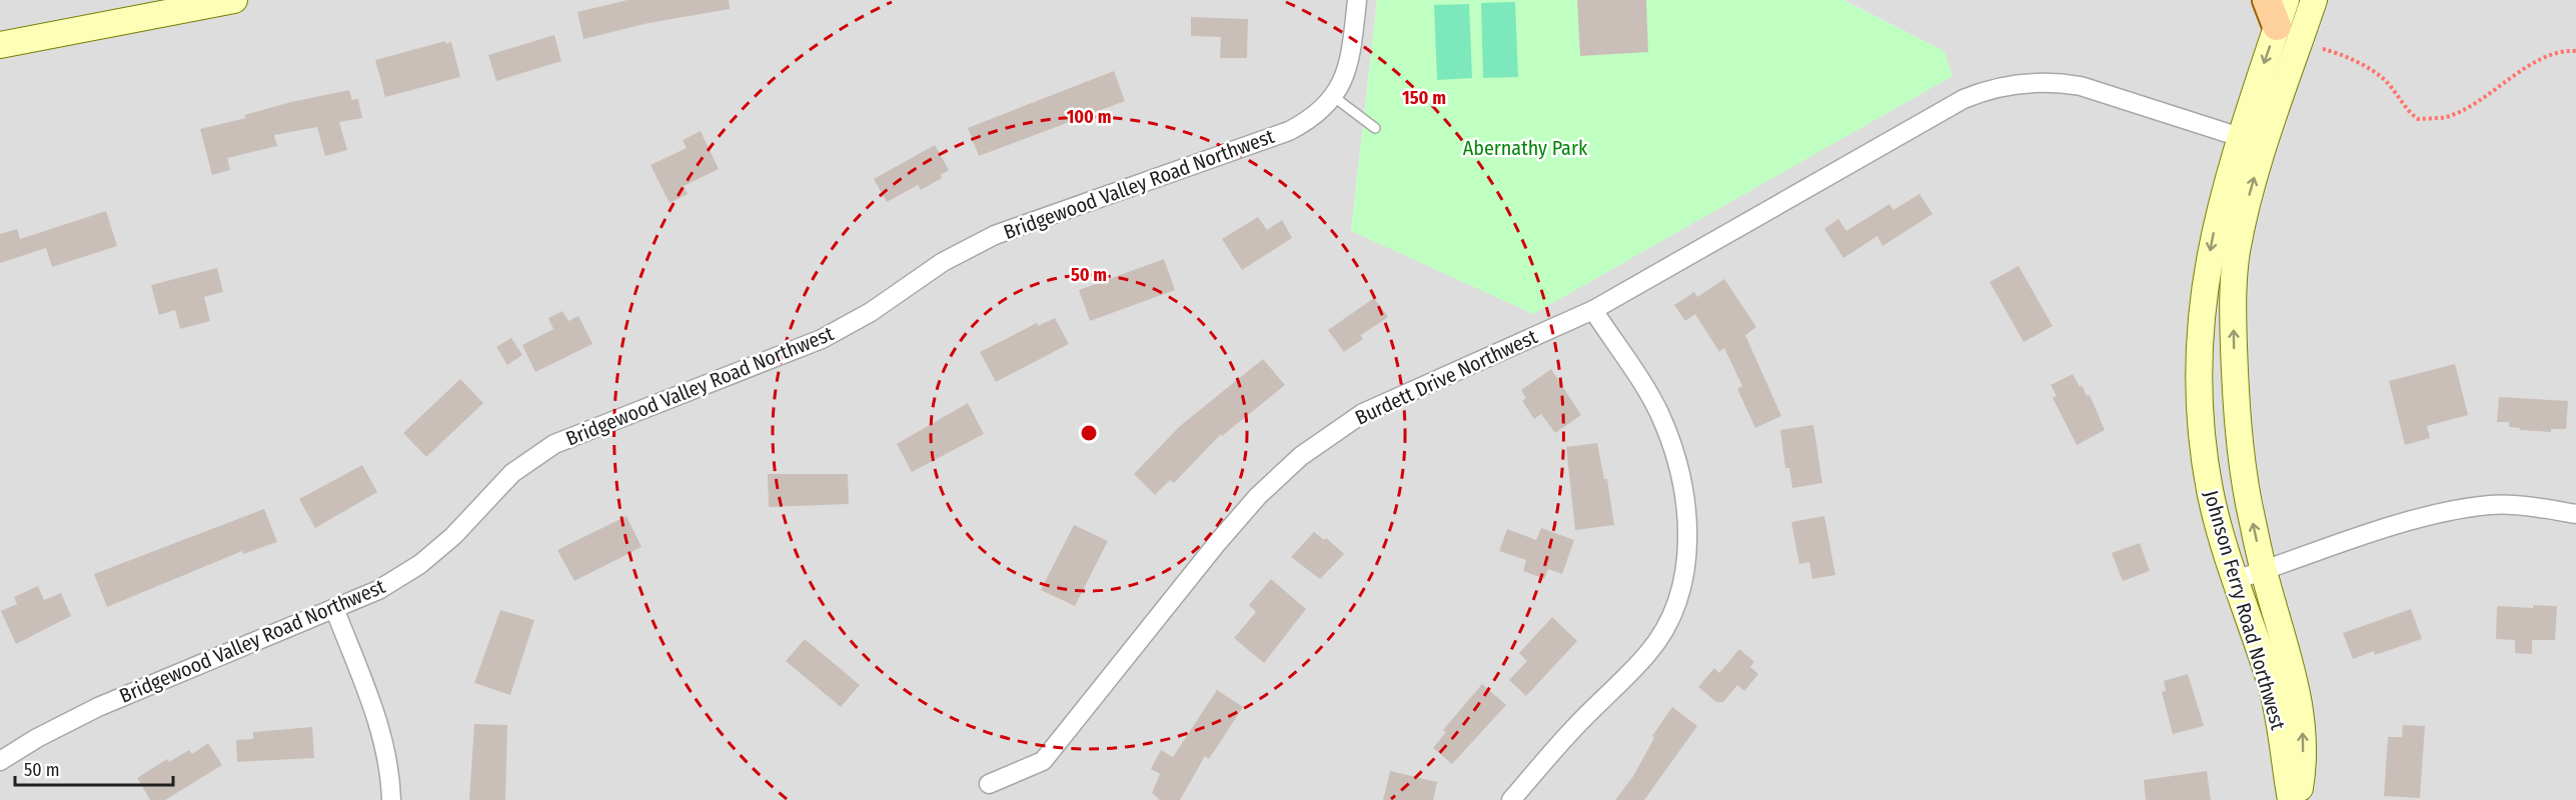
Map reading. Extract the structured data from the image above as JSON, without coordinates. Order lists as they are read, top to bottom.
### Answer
{
  "streets": {
    "street": ["Bridgewood Valley Road Northwest", "Burdett Drive Northwest", "Johnson Ferry Road Northwest"]
  },
  "crossings": [
    ["Burdett Drive Northwest", "Johnson Ferry Road Northwest"]
  ],
  "parks": ["Abernathy Park"],
  "scale_bar": "50 m",
  "rings": ["150 m", "100 m", "50 m"]
}
